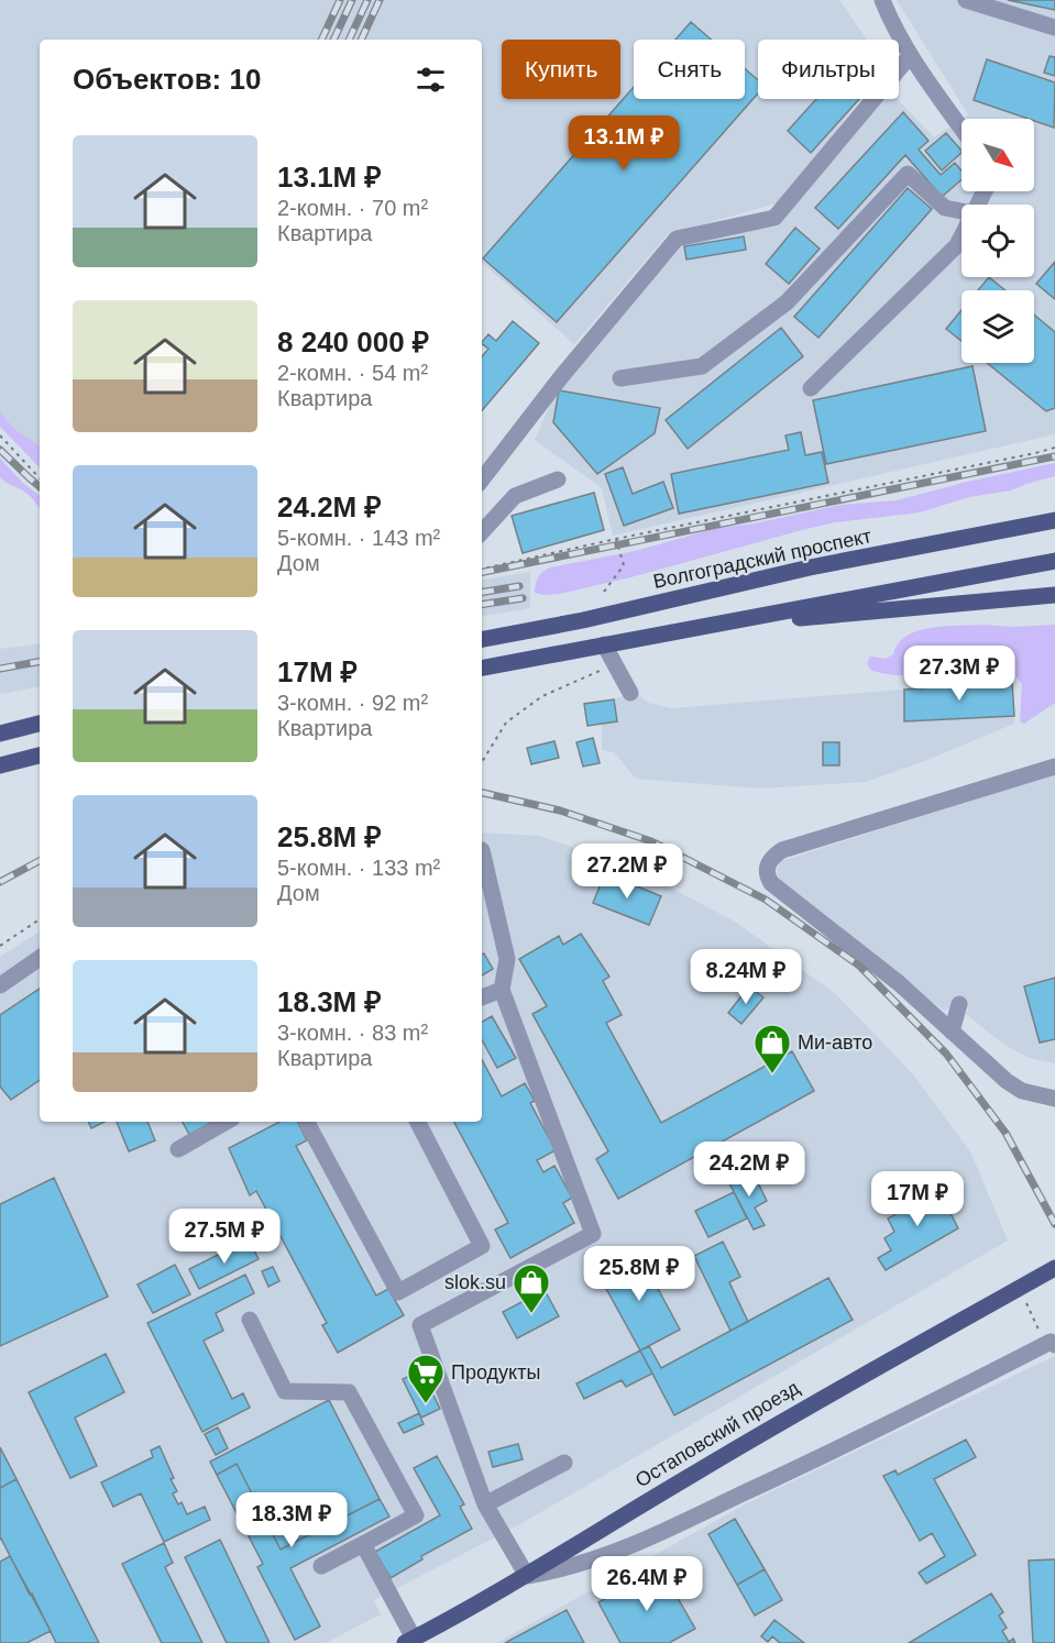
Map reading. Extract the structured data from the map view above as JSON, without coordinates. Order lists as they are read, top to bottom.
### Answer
{
  "streets": {
    "main road": ["Волгоградский проспект", "Остаповский проезд"]
  },
  "places": {
    "shop": ["Ми-авто", "slok.su"],
    "supermarket": ["Продукты"]
  },
  "north": "bottom right",
  "page": {
    "chip": ["Купить", "Снять", "Фильтры"],
    "heading": "Объектов: 10",
    "price": [
      "13.1M ₽",
      "27.3M ₽",
      "27.2M ₽",
      "8.24M ₽",
      "24.2M ₽",
      "17M ₽",
      "27.5M ₽",
      "25.8M ₽",
      "18.3M ₽",
      "26.4M ₽"
    ],
    "list": [
      {
        "name": "13.1M ₽",
        "note": "2-комн. · 70 m² · Квартира"
      },
      {
        "name": "8 240 000 ₽",
        "note": "2-комн. · 54 m² · Квартира"
      },
      {
        "name": "24.2M ₽",
        "note": "5-комн. · 143 m² · Дом"
      },
      {
        "name": "17M ₽",
        "note": "3-комн. · 92 m² · Квартира"
      },
      {
        "name": "25.8M ₽",
        "note": "5-комн. · 133 m² · Дом"
      },
      {
        "name": "18.3M ₽",
        "note": "3-комн. · 83 m² · Квартира"
      }
    ]
  }
}
